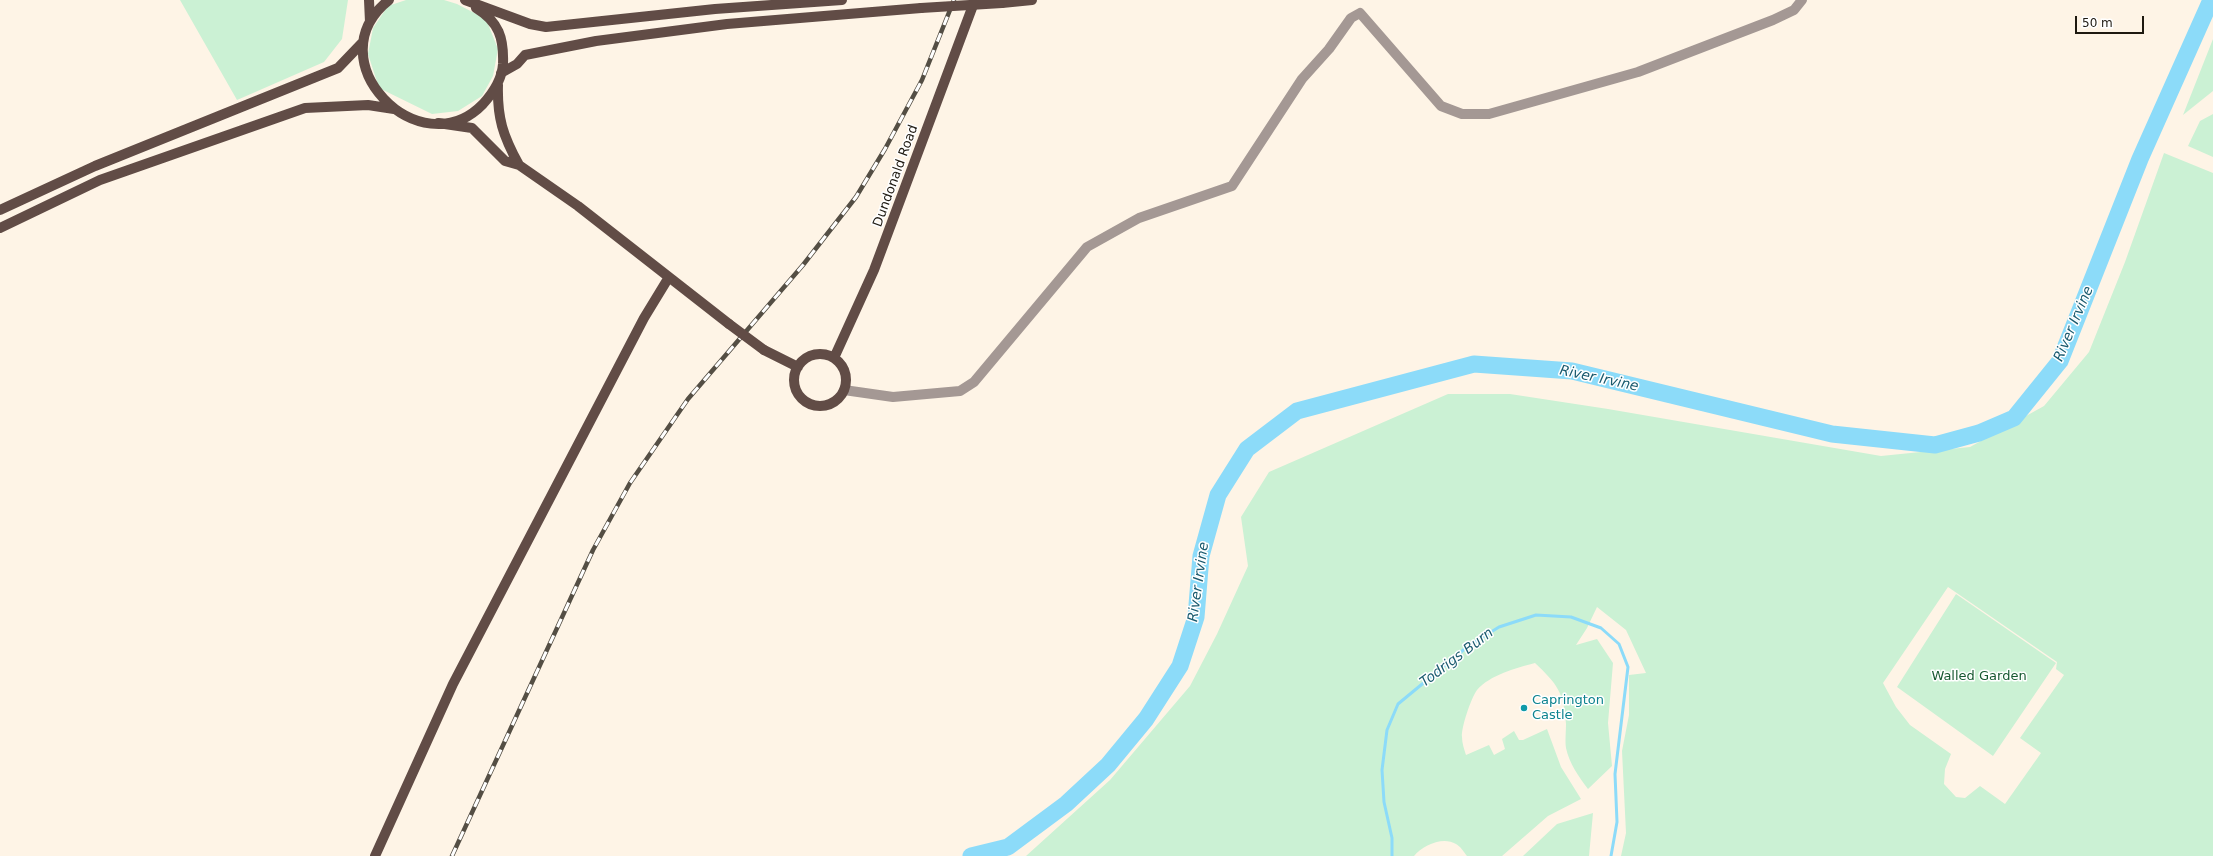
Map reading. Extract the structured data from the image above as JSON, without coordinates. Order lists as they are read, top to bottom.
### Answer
{
  "streets": {
    "main road": ["Dundonald Road"]
  },
  "water": ["River Irvine", "Todrigs Burn"],
  "parks": ["Walled Garden"],
  "places": ["Caprington Castle"],
  "scale_bar": "50 m"
}
